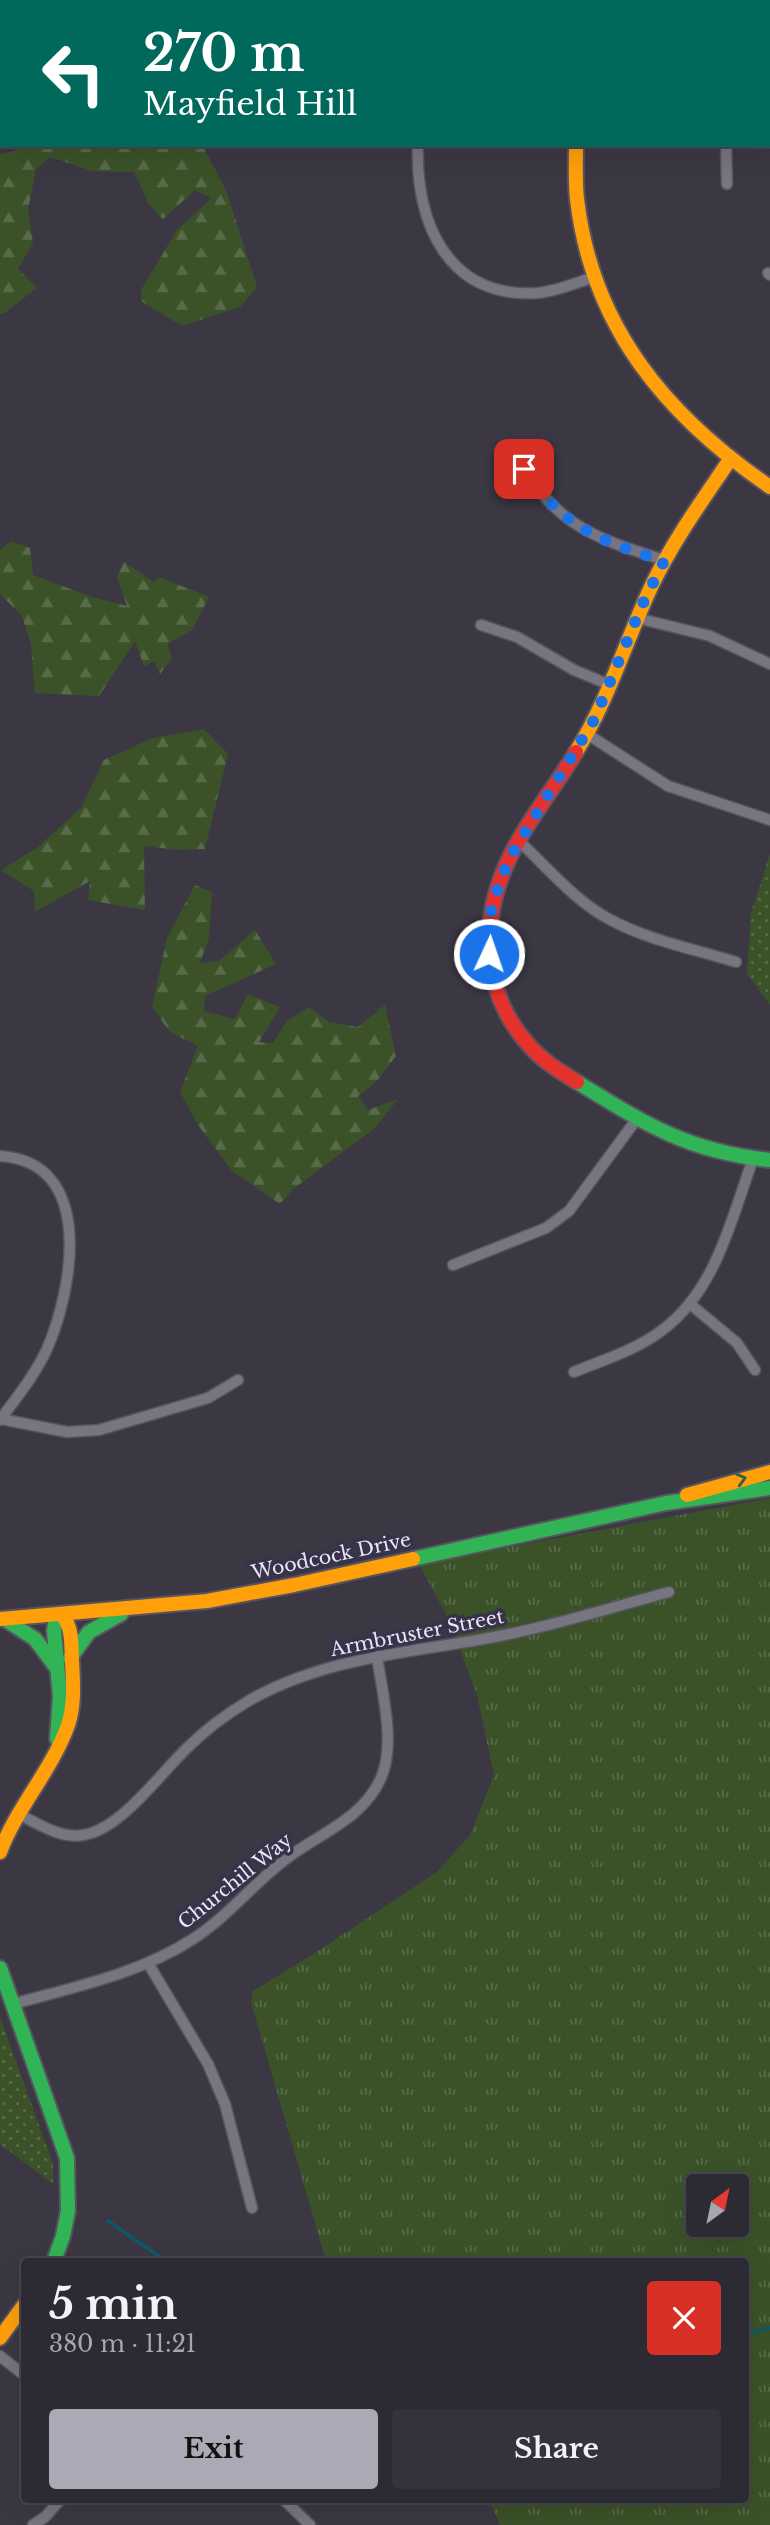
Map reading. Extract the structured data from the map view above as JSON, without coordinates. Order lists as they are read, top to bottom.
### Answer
{
  "streets": {
    "street": ["Woodcock Drive", "Armbruster Street", "Churchill Way"]
  },
  "crossings": [
    ["Armbruster Street", "Churchill Way"]
  ],
  "north": "top right",
  "page": {
    "turn": ["270 m", "Mayfield Hill"],
    "heading": ["5 min", "380 m · 11:21"],
    "buttons": ["Exit", "Share"]
  }
}
